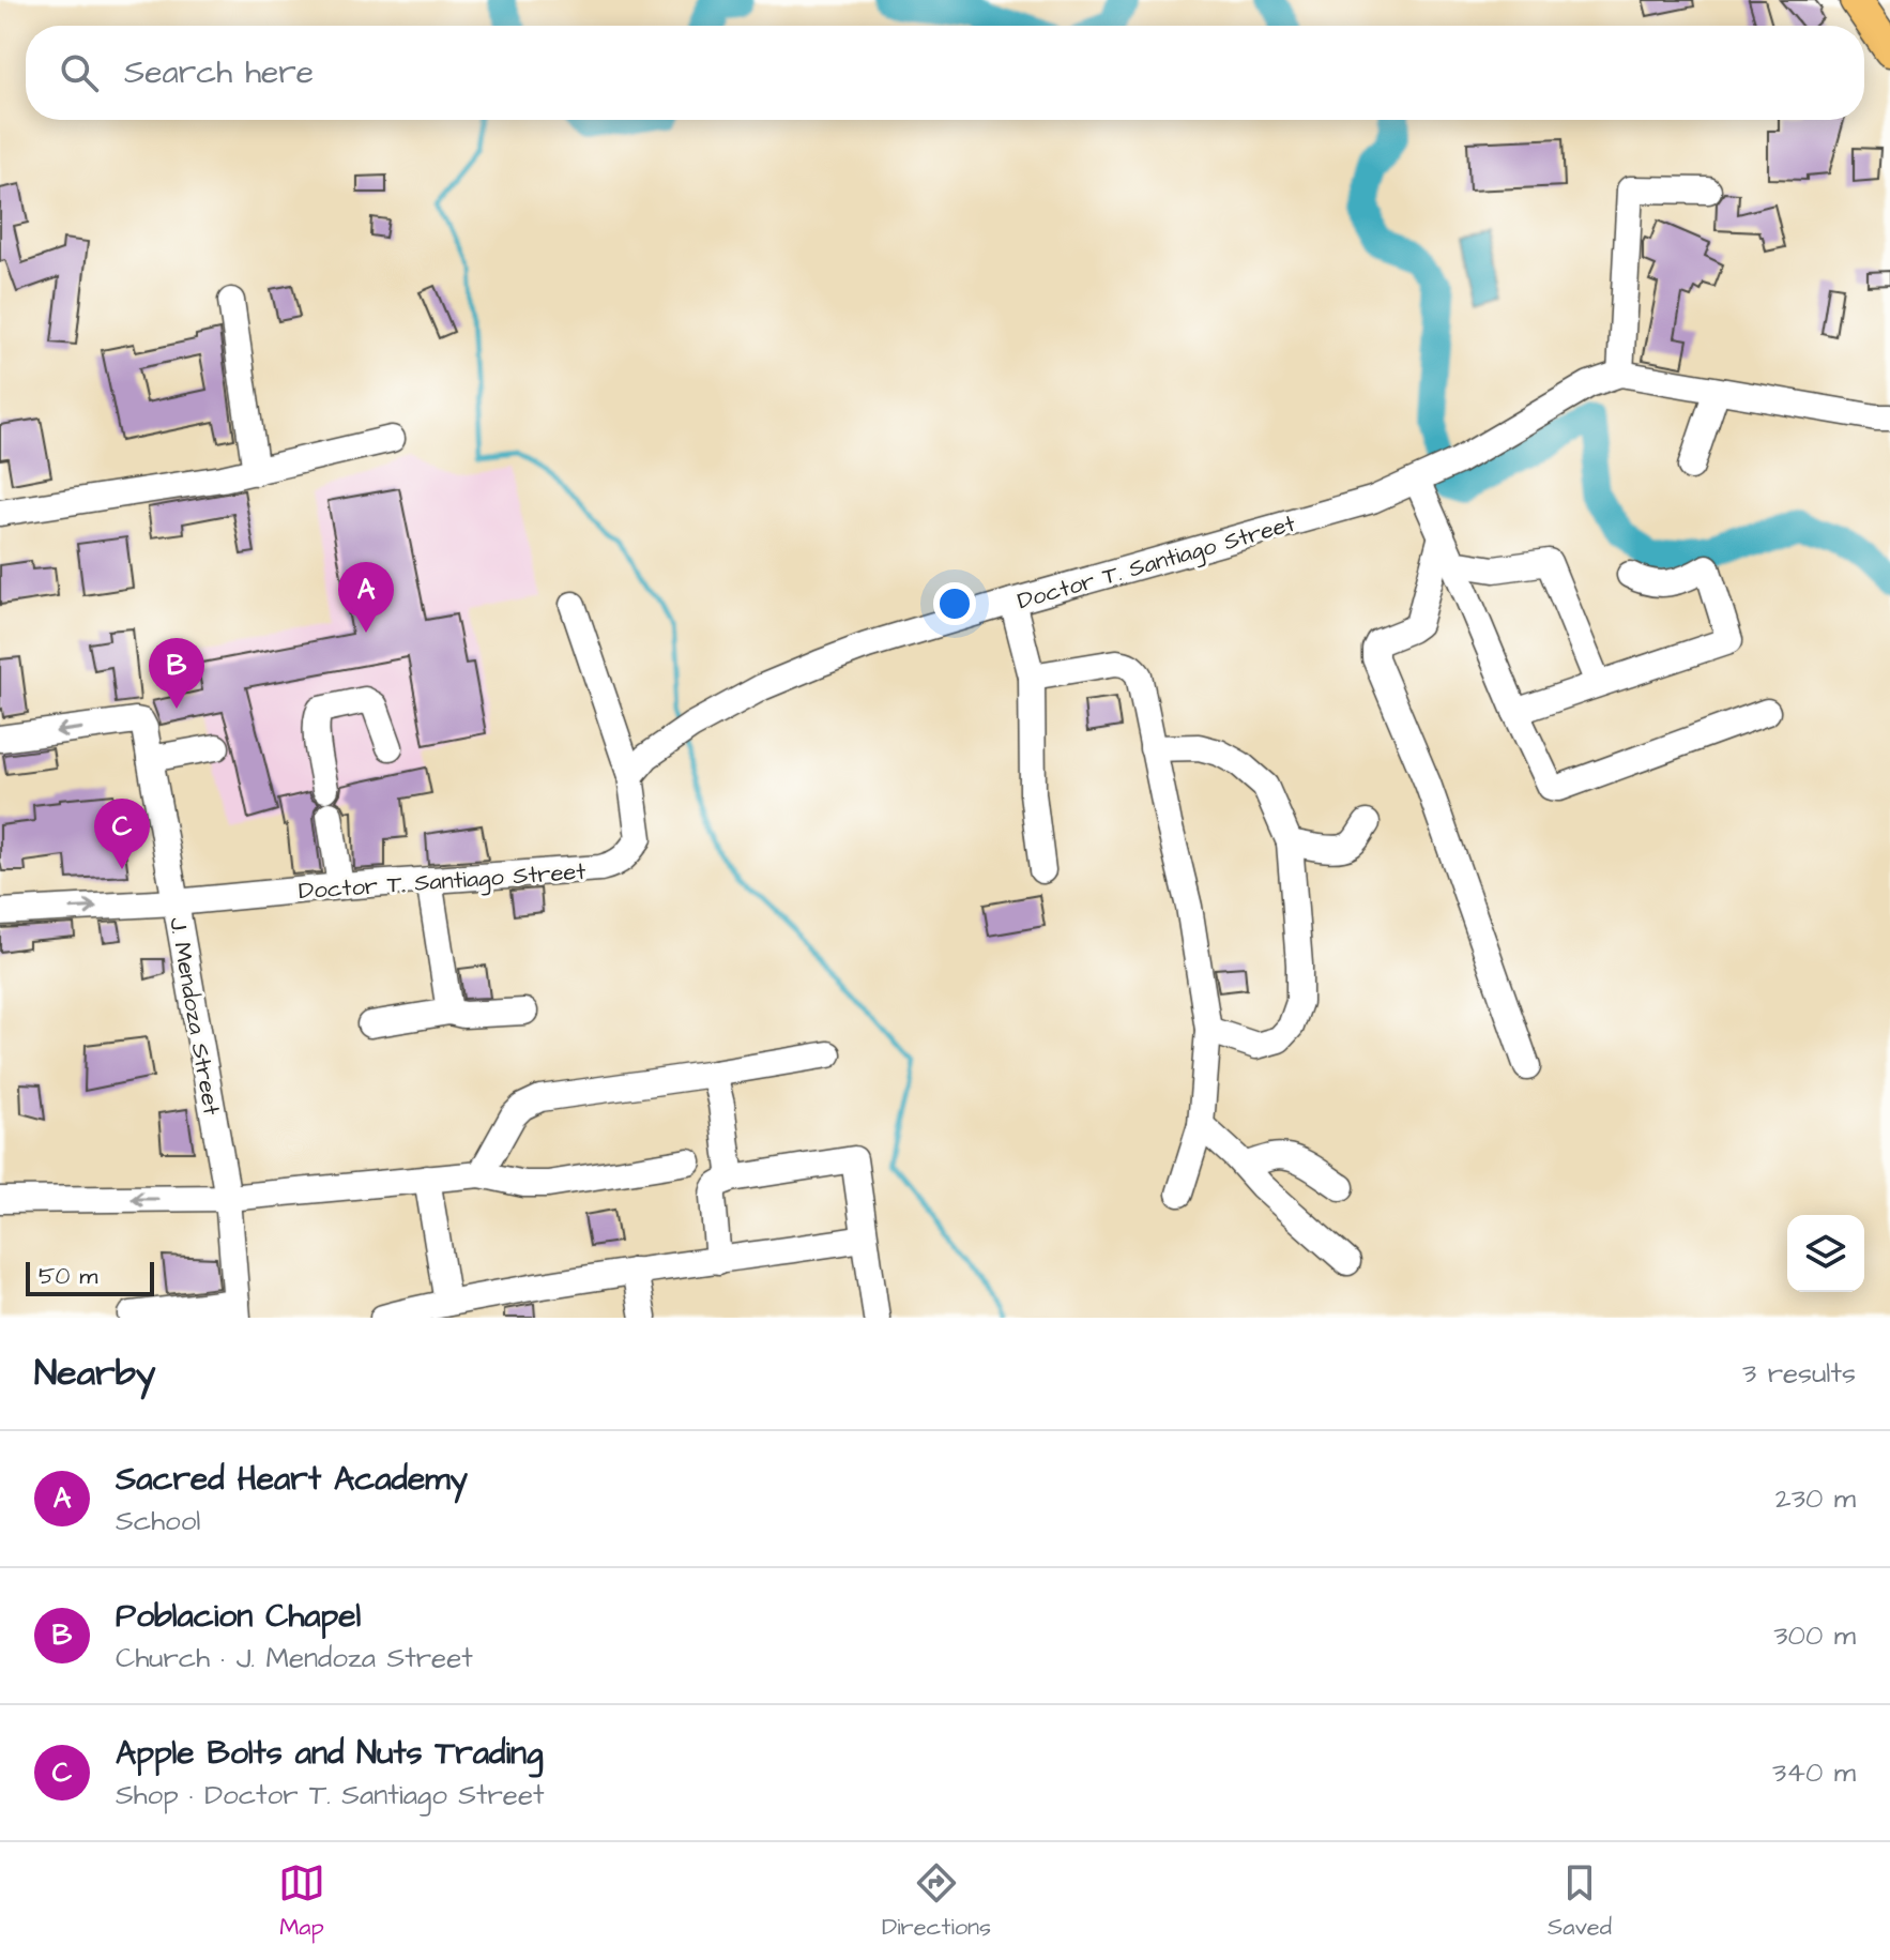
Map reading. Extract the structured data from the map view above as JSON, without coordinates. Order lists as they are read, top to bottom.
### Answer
{
  "streets": {
    "street": ["Doctor T. Santiago Street", "J. Mendoza Street"]
  },
  "crossings": [
    ["Doctor T. Santiago Street", "J. Mendoza Street"]
  ],
  "scale_bar": "50 m",
  "page": {
    "search": "Search here",
    "pins": ["A", "B", "C"],
    "scale": "50 m",
    "heading": ["Nearby", "3 results"],
    "list": [
      {
        "mark": "A",
        "name": "Sacred Heart Academy",
        "note": "School",
        "value": "230 m"
      },
      {
        "mark": "B",
        "name": "Poblacion Chapel",
        "note": "Church · J. Mendoza Street",
        "value": "300 m"
      },
      {
        "mark": "C",
        "name": "Apple Bolts and Nuts Trading",
        "note": "Shop · Doctor T. Santiago Street",
        "value": "340 m"
      }
    ],
    "nav": ["Map", "Directions", "Saved"]
  }
}
